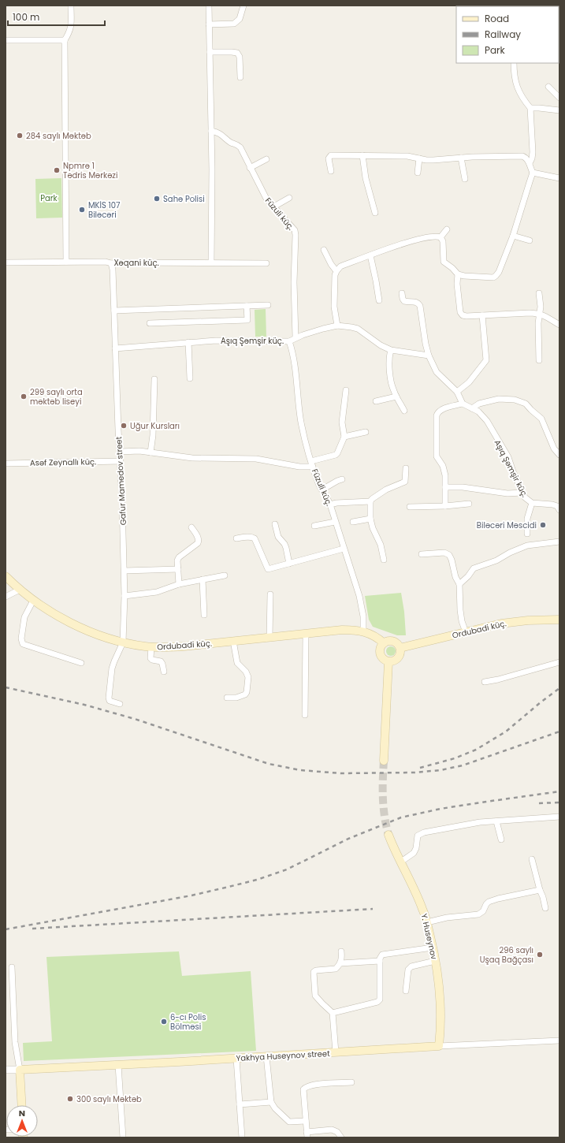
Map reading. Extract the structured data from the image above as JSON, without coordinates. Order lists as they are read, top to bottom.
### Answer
{
  "streets": {
    "main road": ["Ordubadi küç.", "Y. Huseynov", "Yakhya Huseynov street"],
    "street": [
      "Füzuli küç.",
      "Xəqani küç.",
      "Aşıq Şəmşir küç.",
      "Asəf Zeynallı küç.",
      "Gafur Mamedov street"
    ]
  },
  "crossings": [
    ["Füzuli küç.", "Aşıq Şəmşir küç."],
    ["Füzuli küç.", "Ordubadi küç."],
    ["Xəqani küç.", "Gafur Mamedov street"],
    ["Aşıq Şəmşir küç.", "Gafur Mamedov street"],
    ["Asəf Zeynallı küç.", "Gafur Mamedov street"],
    ["Gafur Mamedov street", "Ordubadi küç."],
    ["Y. Huseynov", "Yakhya Huseynov street"]
  ],
  "parks": ["Park"],
  "places": [
    "284 saylı Məktəb",
    "Npmrə 1 Tədris Mərkəzi",
    "Sahə Polisi",
    "MKİS 107 Biləcəri",
    "299 saylı orta məktəb liseyi",
    "Uğur Kursları",
    "Biləcəri Məscidi",
    "296 saylı Uşaq Bağçası",
    "6-cı Polis Bölməsi",
    "300 saylı Məktəb"
  ],
  "legend": ["Road", "Railway", "Park"],
  "scale_bar": "100 m",
  "north": "top"
}
